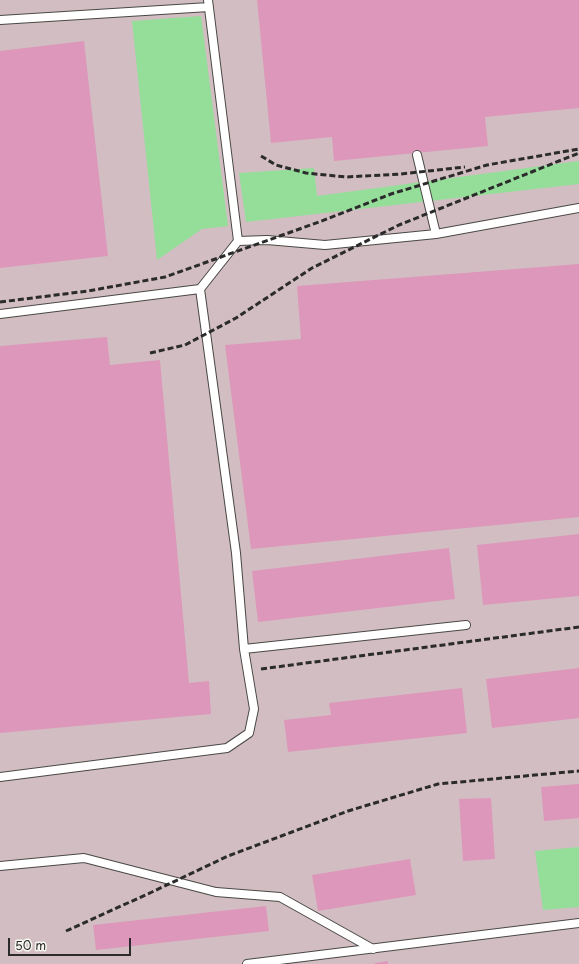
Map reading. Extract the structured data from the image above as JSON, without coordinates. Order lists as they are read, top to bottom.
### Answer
{
  "scale_bar": "50 m"
}
